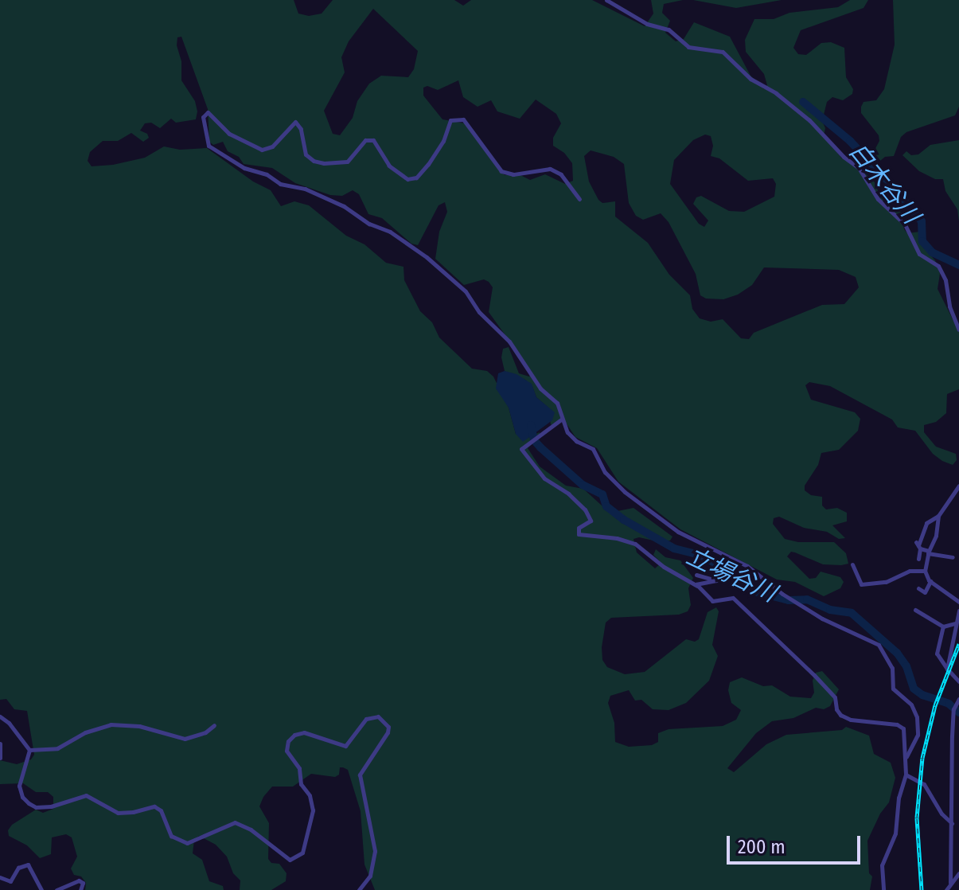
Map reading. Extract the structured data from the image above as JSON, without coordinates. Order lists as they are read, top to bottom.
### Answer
{
  "water": ["白木谷川", "立場谷川"],
  "scale_bar": "200 m"
}
